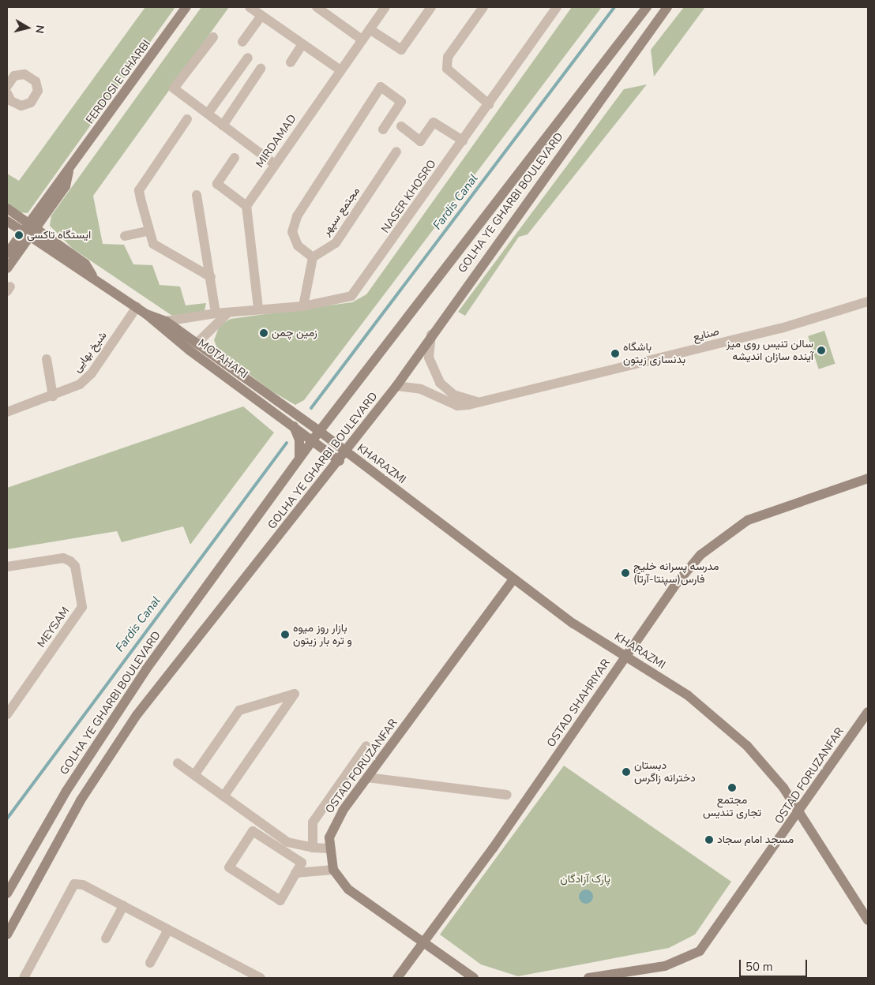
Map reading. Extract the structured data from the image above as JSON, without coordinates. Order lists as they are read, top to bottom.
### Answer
{
  "streets": {
    "main road": [
      "FERDOSI E GHARBI",
      "GOLHA YE GHARBI BOULEVARD",
      "MOTAHARI",
      "KHARAZMI",
      "OSTAD SHAHRIYAR",
      "OSTAD FORUZANFAR"
    ],
    "street": [
      "MIRDAMAD",
      "NASER KHOSRO",
      "مجتمع سپهر",
      "صنایع",
      "شیخ بهایی",
      "MEYSAM"
    ]
  },
  "crossings": [
    ["FERDOSI E GHARBI", "MOTAHARI"],
    ["NASER KHOSRO", "MOTAHARI"],
    ["GOLHA YE GHARBI BOULEVARD", "صنایع"],
    ["GOLHA YE GHARBI BOULEVARD", "MOTAHARI"],
    ["GOLHA YE GHARBI BOULEVARD", "KHARAZMI"],
    ["شیخ بهایی", "MOTAHARI"],
    ["MOTAHARI", "KHARAZMI"],
    ["KHARAZMI", "OSTAD SHAHRIYAR"],
    ["KHARAZMI", "OSTAD FORUZANFAR"],
    ["OSTAD SHAHRIYAR", "OSTAD FORUZANFAR"]
  ],
  "water": ["Fardis Canal"],
  "parks": ["پارک آزادگان"],
  "places": [
    "ایستگاه تاکسی",
    "زمین چمن",
    "سالن تنیس روی میز آینده سازان اندیشه",
    "باشگاه بدنسازی زیتون",
    "مدرسه پسرانه خلیج فارس(سپنتا-آرتا)",
    "بازار روز میوه و تره بار زیتون",
    "دبستان دخترانه زاگرس",
    "مجتمع تجاری تندیس",
    "مسجد امام سجاد"
  ],
  "scale_bar": "50 m",
  "north": "right"
}
